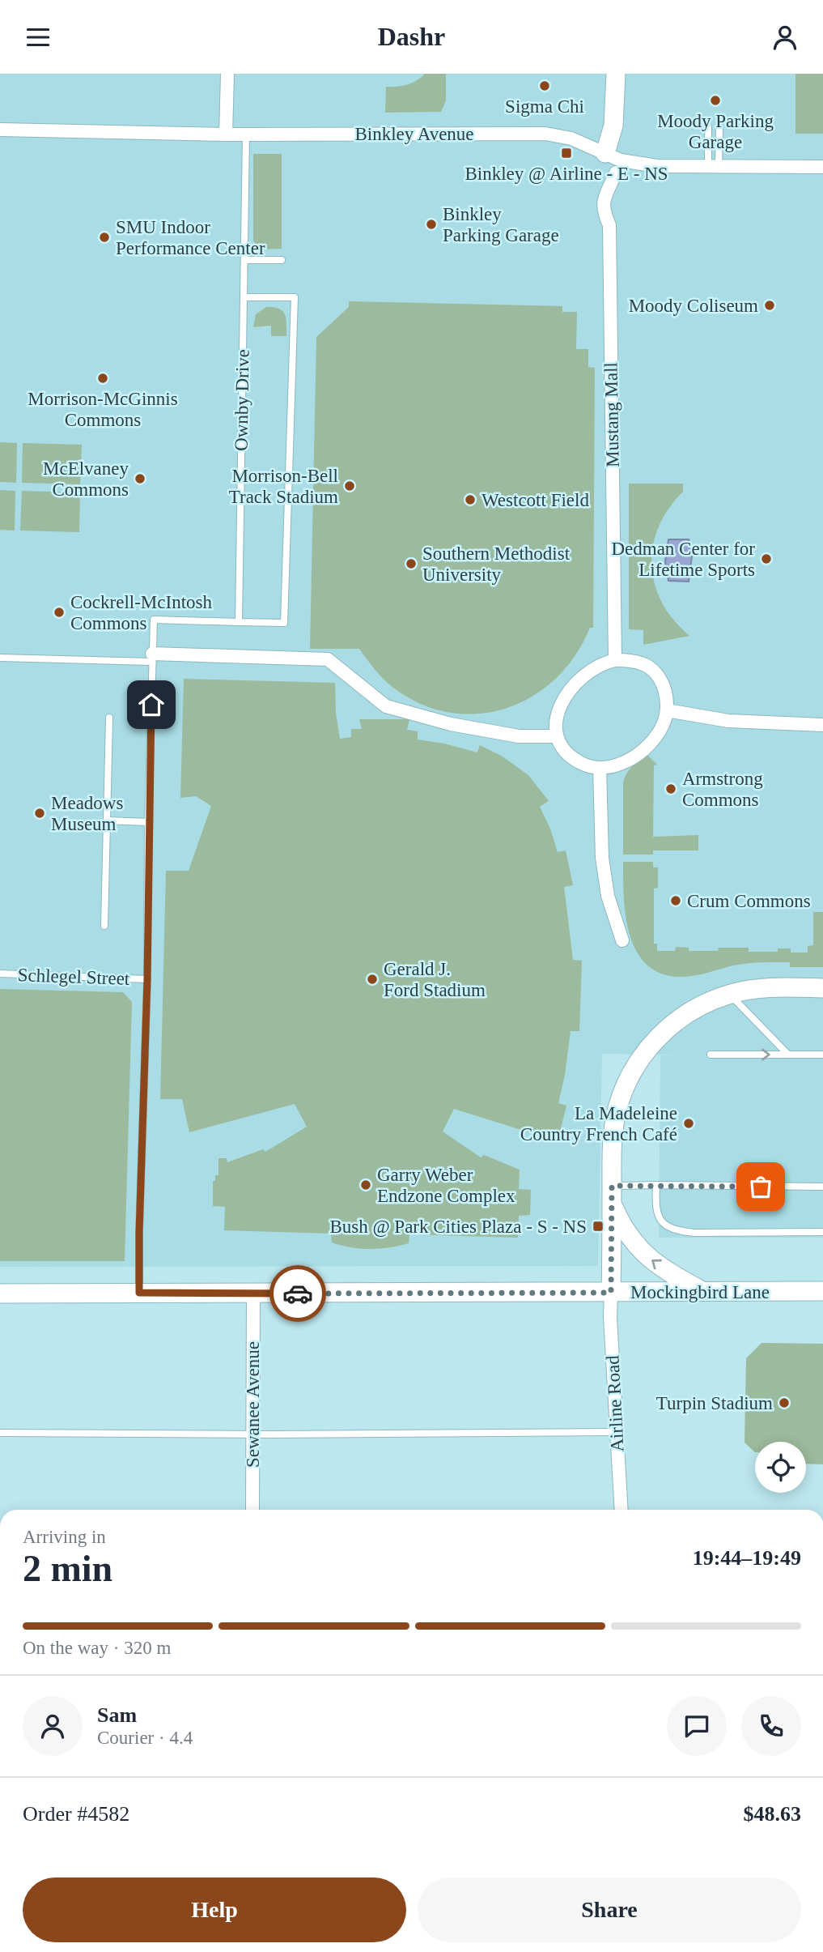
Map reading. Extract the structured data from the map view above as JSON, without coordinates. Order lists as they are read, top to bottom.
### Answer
{
  "streets": {
    "main road": ["Mockingbird Lane"],
    "street": [
      "Binkley Avenue",
      "Mustang Mall",
      "Airline Road",
      "Sewanee Avenue"
    ],
    "lane": ["Ownby Drive", "Schlegel Street"]
  },
  "crossings": [
    ["Binkley Avenue", "Ownby Drive"],
    ["Mockingbird Lane", "Airline Road"],
    ["Mockingbird Lane", "Sewanee Avenue"]
  ],
  "places": {
    "other": [
      "Sigma Chi",
      "Moody Parking Garage",
      "Binkley Parking Garage",
      "SMU Indoor Performance Center",
      "Moody Coliseum",
      "Morrison-McGinnis Commons",
      "McElvaney Commons",
      "Morrison-Bell Track Stadium",
      "Westcott Field",
      "Dedman Center for Lifetime Sports",
      "Southern Methodist University",
      "Cockrell-McIntosh Commons",
      "Armstrong Commons",
      "Meadows Museum",
      "Crum Commons",
      "Gerald J. Ford Stadium",
      "La Madeleine Country French Café",
      "Garry Weber Endzone Complex",
      "Turpin Stadium"
    ],
    "transit": ["Binkley @ Airline - E - NS", "Bush @ Park Cities Plaza - S - NS"]
  },
  "page": {
    "header": "Dashr",
    "heading": ["2 min", "Arriving in", "19:44–19:49"],
    "panel": [
      "Sam",
      "Courier · 4.4",
      "Order #4582",
      "$48.63"
    ],
    "bar": "On the way · 320 m",
    "buttons": ["Help", "Share"]
  }
}
